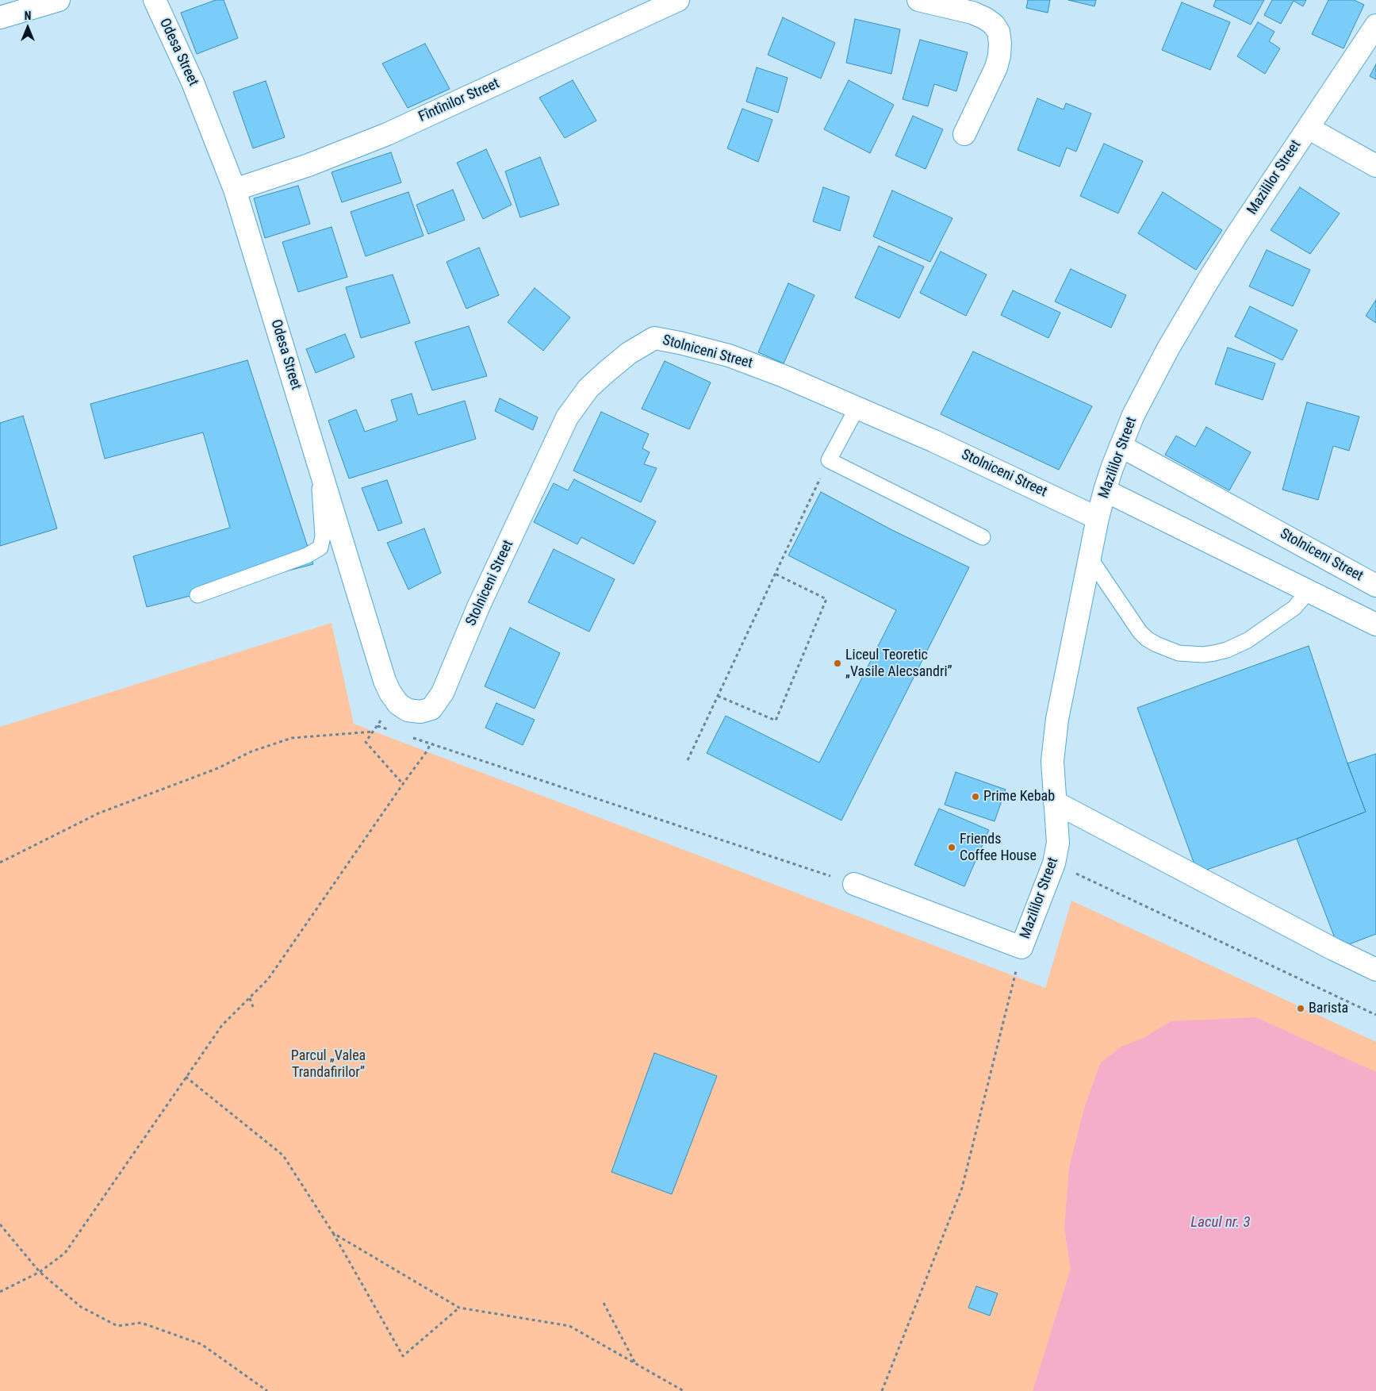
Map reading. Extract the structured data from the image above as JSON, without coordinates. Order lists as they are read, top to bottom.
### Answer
{
  "streets": {
    "street": [
      "Odesa Street",
      "Fîntînilor Street",
      "Mazililor Street",
      "Stolniceni Street"
    ]
  },
  "crossings": [
    ["Odesa Street", "Fîntînilor Street"],
    ["Odesa Street", "Stolniceni Street"],
    ["Mazililor Street", "Stolniceni Street"]
  ],
  "water": ["Lacul nr. 3"],
  "parks": ["Parcul „Valea Trandafirilor”"],
  "places": [
    "Liceul Teoretic „Vasile Alecsandri”",
    "Prime Kebab",
    "Friends Coffee House",
    "Barista"
  ],
  "north": "top"
}
